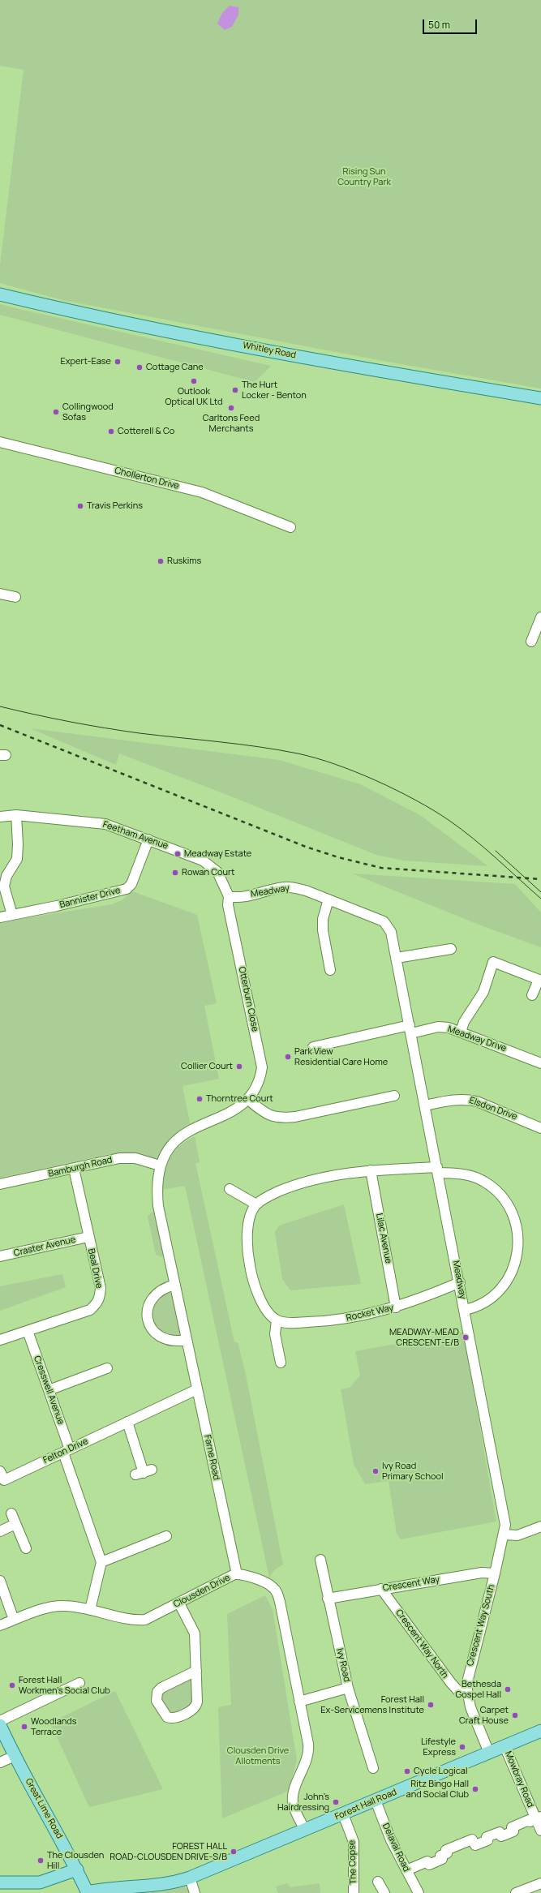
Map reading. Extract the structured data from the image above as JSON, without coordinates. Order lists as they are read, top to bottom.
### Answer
{
  "streets": {
    "main road": ["Whitley Road", "Forest Hall Road", "Great Lime Road"],
    "street": [
      "Chollerton Drive",
      "Feetham Avenue",
      "Meadway",
      "Bannister Drive",
      "Otterburn Close",
      "Meadway Drive",
      "Elsdon Drive",
      "Bamburgh Road",
      "Lilac Avenue",
      "Craster Avenue",
      "Beal Drive",
      "Rocket Way",
      "Cresswell Avenue",
      "Felton Drive",
      "Farne Road",
      "Crescent Way",
      "Clousden Drive",
      "Crescent Way South",
      "Crescent Way North",
      "Ivy Road",
      "Mowbray Road",
      "Delaval Road",
      "The Copse"
    ]
  },
  "crossings": [
    ["Feetham Avenue", "Meadway"],
    ["Feetham Avenue", "Bannister Drive"],
    ["Feetham Avenue", "Otterburn Close"],
    ["Meadway", "Otterburn Close"],
    ["Meadway", "Meadway Drive"],
    ["Meadway", "Elsdon Drive"],
    ["Meadway", "Rocket Way"],
    ["Meadway", "Crescent Way South"],
    ["Otterburn Close", "Bamburgh Road"],
    ["Otterburn Close", "Farne Road"],
    ["Bamburgh Road", "Beal Drive"],
    ["Bamburgh Road", "Farne Road"],
    ["Lilac Avenue", "Rocket Way"],
    ["Craster Avenue", "Beal Drive"],
    ["Beal Drive", "Cresswell Avenue"],
    ["Cresswell Avenue", "Felton Drive"],
    ["Felton Drive", "Farne Road"],
    ["Farne Road", "Clousden Drive"],
    ["Crescent Way", "Crescent Way South"],
    ["Crescent Way", "Crescent Way North"],
    ["Crescent Way", "Ivy Road"],
    ["Clousden Drive", "Forest Hall Road"],
    ["Crescent Way South", "Crescent Way North"],
    ["Crescent Way South", "Forest Hall Road"],
    ["Mowbray Road", "Forest Hall Road"],
    ["Forest Hall Road", "Great Lime Road"],
    ["Forest Hall Road", "Delaval Road"],
    ["Forest Hall Road", "The Copse"]
  ],
  "parks": ["Rising Sun Country Park", "Clousden Drive Allotments"],
  "places": [
    "Expert-Ease",
    "Cottage Cane",
    "Outlook Optical UK Ltd",
    "The Hurt Locker - Benton",
    "Carltons Feed Merchants",
    "Collingwood Sofas",
    "Cotterell & Co",
    "Travis Perkins",
    "Ruskims",
    "Meadway Estate",
    "Rowan Court",
    "Park View Residential Care Home",
    "Collier Court",
    "Thorntree Court",
    "MEADWAY-MEAD CRESCENT-E/B",
    "Ivy Road Primary School",
    "Forest Hall Workmen's Social Club",
    "Bethesda Gospel Hall",
    "Forest Hall Ex-Servicemens Institute",
    "Carpet Craft House",
    "Woodlands Terrace",
    "Lifestyle Express",
    "Cycle Logical",
    "Ritz Bingo Hall and Social Club",
    "John’s Hairdressing",
    "FOREST HALL ROAD-CLOUSDEN DRIVE-S/B",
    "The Clousden Hill"
  ],
  "scale_bar": "50 m"
}
